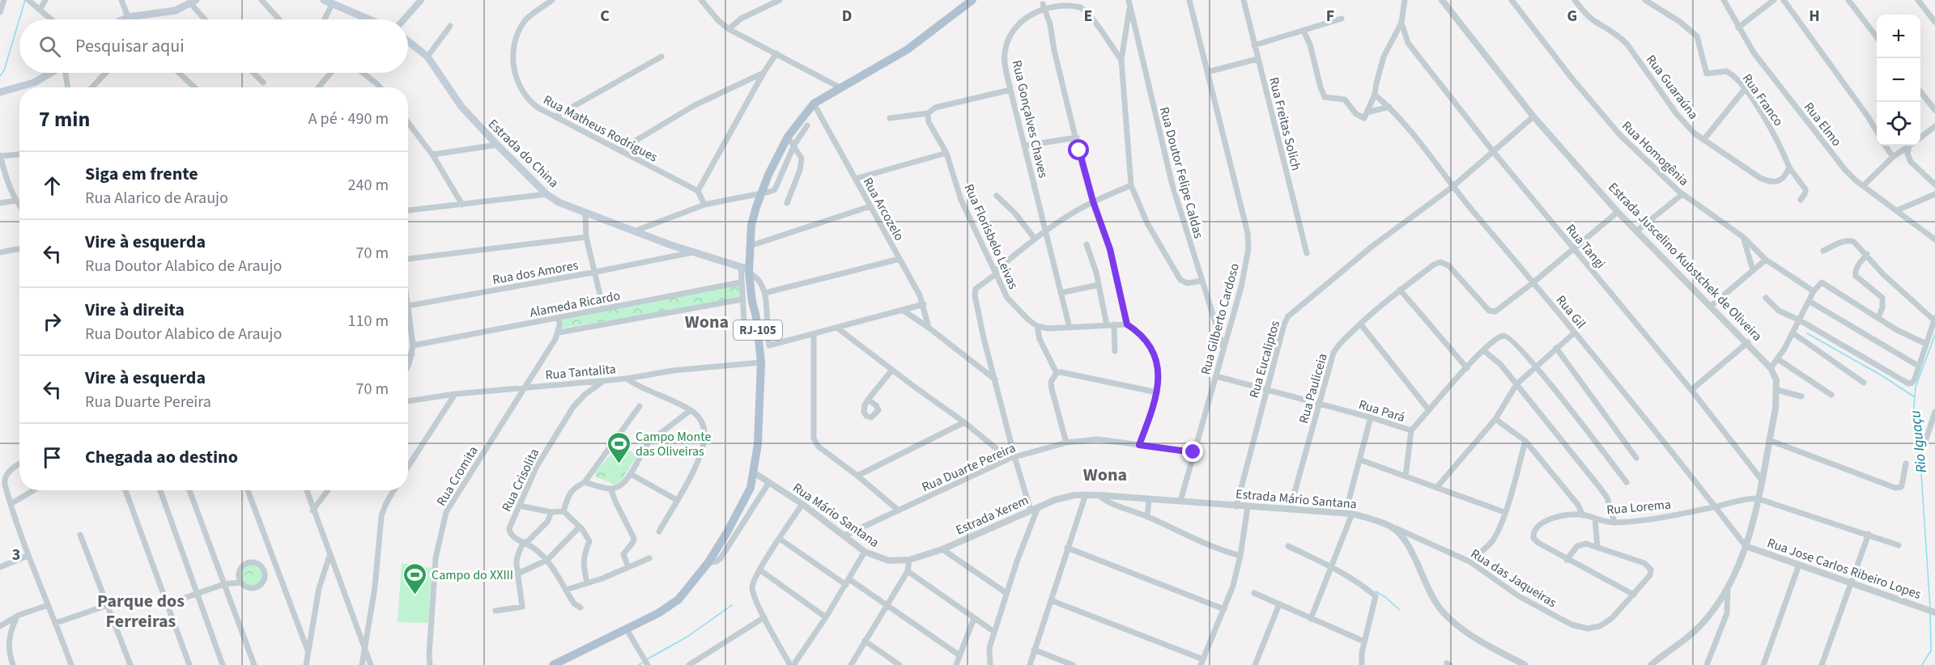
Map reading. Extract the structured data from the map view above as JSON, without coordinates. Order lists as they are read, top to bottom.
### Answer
{
  "streets": {
    "main road": ["Estrada do China", "RJ-105"],
    "street": [
      "Rua Guaraúna",
      "Rua Franco",
      "Rua Gonçalves Chaves",
      "Rua Freitas Solich",
      "Rua Elmo",
      "Rua Matheus Rodrigues",
      "Rua Homogênia",
      "Rua Doutor Felipe Caldas",
      "Rua Arcozelo",
      "Rua Florisbelo Leivas",
      "Rua Tangi",
      "Estrada Juscelino Kubstchek de Oliveira",
      "Rua dos Amores",
      "Alameda Ricardo",
      "Rua Gil",
      "Rua Gilberto Cardoso",
      "Rua Eucaliptos",
      "Rua Tantalita",
      "Rua Pauliceia",
      "Rua Pará",
      "Rua Duarte Pereira",
      "Rua Cromita",
      "Rua Crisolita",
      "Estrada Mário Santana",
      "Rua Lorema",
      "Rua Mário Santana",
      "Estrada Xerem",
      "Rua Jose Carlos Ribeiro Lopes",
      "Rua das Jaqueiras"
    ]
  },
  "crossings": [
    ["Rua Guaraúna", "Rua Franco"],
    ["Estrada do China", "Rua dos Amores"],
    ["Estrada do China", "RJ-105"],
    ["Rua Doutor Felipe Caldas", "Rua Gilberto Cardoso"],
    ["Rua Arcozelo", "RJ-105"],
    ["Rua Tangi", "Estrada Juscelino Kubstchek de Oliveira"],
    ["Rua Tangi", "Rua Eucaliptos"],
    ["Estrada Juscelino Kubstchek de Oliveira", "Rua Gil"],
    ["Estrada Juscelino Kubstchek de Oliveira", "Rua Eucaliptos"],
    ["Estrada Juscelino Kubstchek de Oliveira", "Rua Lorema"],
    ["Estrada Juscelino Kubstchek de Oliveira", "Rua Jose Carlos Ribeiro Lopes"],
    ["Alameda Ricardo", "Rua Cromita"],
    ["Rua Gil", "Rua Eucaliptos"],
    ["Rua Gil", "Rua Pauliceia"],
    ["Rua Gil", "Rua Lorema"],
    ["Rua Gil", "Rua Jose Carlos Ribeiro Lopes"],
    ["Rua Gilberto Cardoso", "Rua Pará"],
    ["Rua Gilberto Cardoso", "Rua Duarte Pereira"],
    ["Rua Gilberto Cardoso", "Estrada Mário Santana"],
    ["RJ-105", "Rua Tantalita"],
    ["RJ-105", "Rua Mário Santana"],
    ["Rua Eucaliptos", "Rua Pará"],
    ["Rua Eucaliptos", "Estrada Mário Santana"],
    ["Rua Tantalita", "Rua Cromita"],
    ["Rua Tantalita", "Rua Crisolita"],
    ["Rua Pauliceia", "Rua Pará"],
    ["Rua Pauliceia", "Estrada Mário Santana"],
    ["Rua Duarte Pereira", "Rua Mário Santana"],
    ["Estrada Mário Santana", "Estrada Xerem"],
    ["Estrada Mário Santana", "Rua das Jaqueiras"],
    ["Rua Mário Santana", "Estrada Xerem"]
  ],
  "districts": ["Wona", "Wona", "Parque dos Ferreiras"],
  "water": ["Rio Iguaçu"],
  "places": {
    "sports": ["Campo Monte das Oliveiras", "Campo do XXIII"]
  },
  "page": {
    "map_buttons": ["+", "−"],
    "search": "Pesquisar aqui",
    "heading": ["7 min", "A pé · 490 m"],
    "list": [
      ["Siga em frente", "Rua Alarico de Araujo", "240 m"],
      ["Vire à esquerda", "Rua Doutor Alabico de Araujo", "70 m"],
      ["Vire à direita", "Rua Doutor Alabico de Araujo", "110 m"],
      ["Vire à esquerda", "Rua Duarte Pereira", "70 m"],
      "Chegada ao destino"
    ]
  },
  "grid": {
    "columns": [
      "C",
      "D",
      "E",
      "F",
      "G",
      "H"
    ],
    "rows": ["3"]
  }
}
